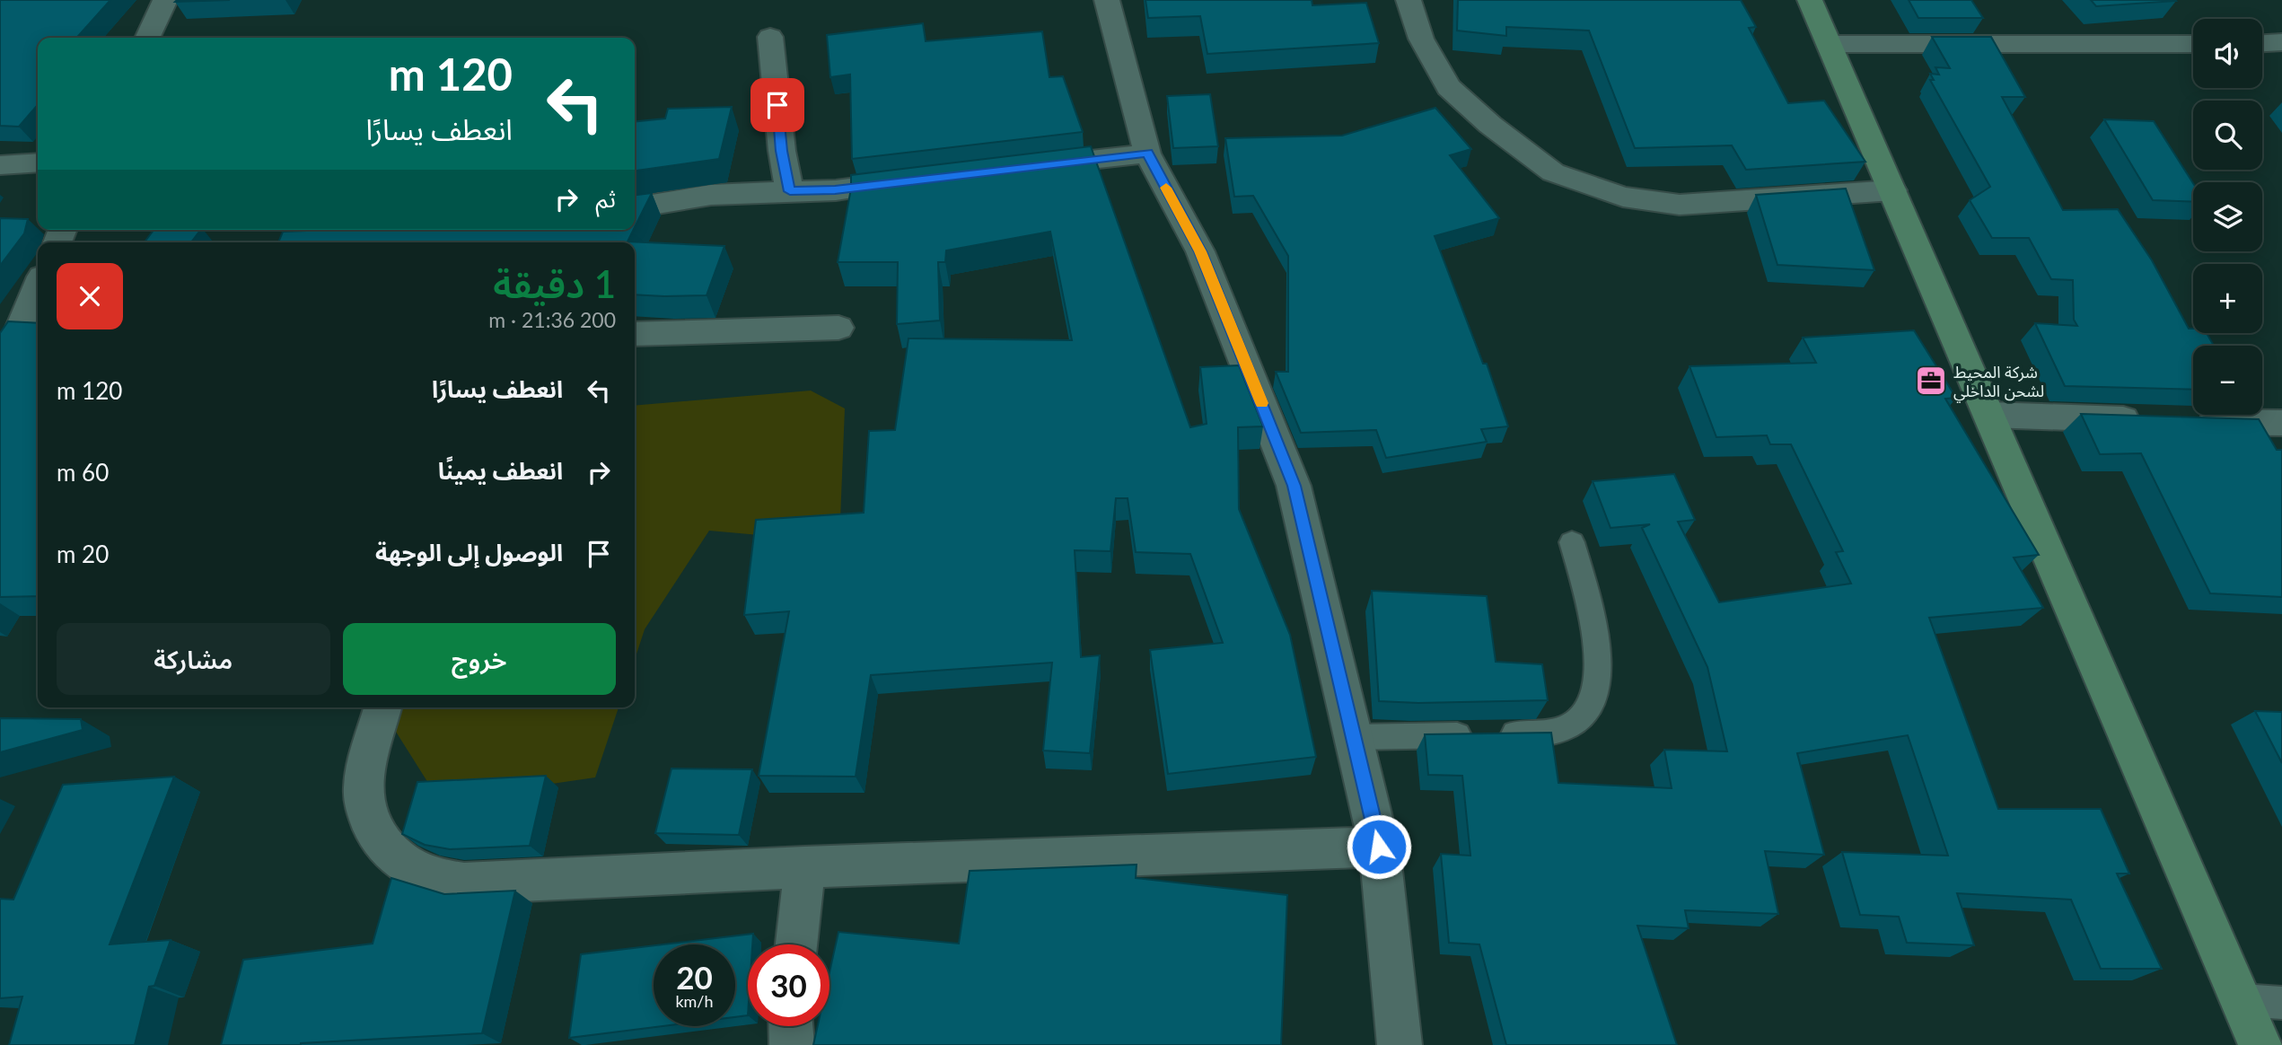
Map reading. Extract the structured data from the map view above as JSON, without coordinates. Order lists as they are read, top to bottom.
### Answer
{
  "places": {
    "office": ["شركة المحيط لشحن الداخلي"]
  },
  "page": {
    "map_buttons": ["+", "−"],
    "turn": ["120 m", "انعطف يسارًا"],
    "then": "ثم",
    "heading": ["1 دقيقة", "200 m · 21:36"],
    "list": [
      {
        "name": "انعطف يسارًا",
        "value": "120 m"
      },
      {
        "name": "انعطف يمينًا",
        "value": "60 m"
      },
      {
        "name": "الوصول إلى الوجهة",
        "value": "20 m"
      }
    ],
    "buttons": ["خروج", "مشاركة"],
    "speed": "20 km/h",
    "limit": "30"
  }
}
